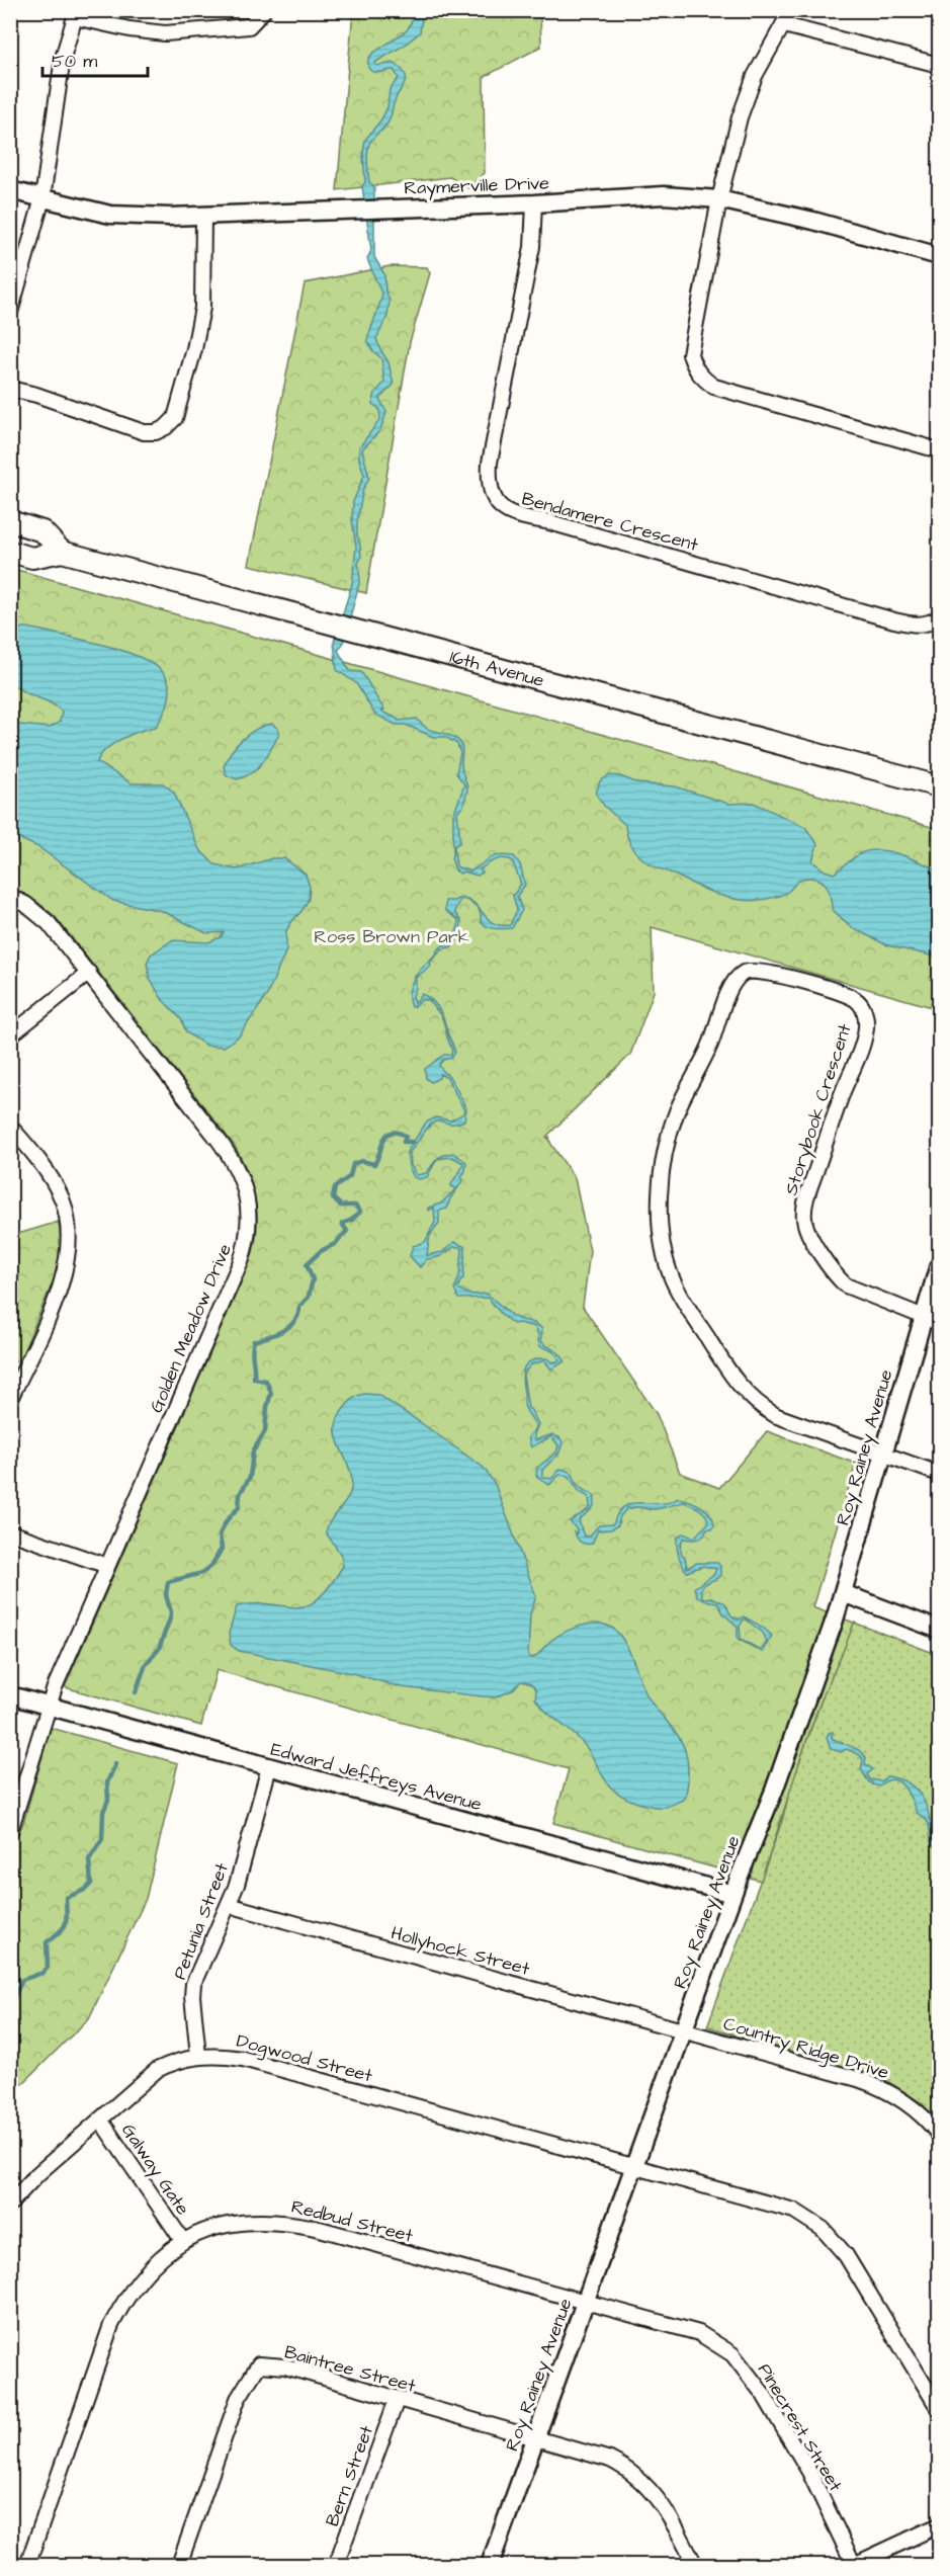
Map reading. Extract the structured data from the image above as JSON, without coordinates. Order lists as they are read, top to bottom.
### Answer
{
  "streets": {
    "main road": ["16th Avenue"],
    "street": [
      "Raymerville Drive",
      "Bendamere Crescent",
      "Storybook Crescent",
      "Golden Meadow Drive",
      "Roy Rainey Avenue",
      "Edward Jeffreys Avenue",
      "Petunia Street",
      "Hollyhock Street",
      "Country Ridge Drive",
      "Dogwood Street",
      "Galway Gate",
      "Redbud Street",
      "Baintree Street",
      "Pinecrest Street",
      "Bern Street"
    ]
  },
  "crossings": [
    ["Raymerville Drive", "Bendamere Crescent"],
    ["Storybook Crescent", "Roy Rainey Avenue"],
    ["Golden Meadow Drive", "Edward Jeffreys Avenue"],
    ["Roy Rainey Avenue", "Edward Jeffreys Avenue"],
    ["Roy Rainey Avenue", "Hollyhock Street"],
    ["Roy Rainey Avenue", "Country Ridge Drive"],
    ["Roy Rainey Avenue", "Dogwood Street"],
    ["Roy Rainey Avenue", "Redbud Street"],
    ["Roy Rainey Avenue", "Baintree Street"],
    ["Roy Rainey Avenue", "Pinecrest Street"],
    ["Edward Jeffreys Avenue", "Petunia Street"],
    ["Petunia Street", "Hollyhock Street"],
    ["Petunia Street", "Dogwood Street"],
    ["Hollyhock Street", "Country Ridge Drive"],
    ["Dogwood Street", "Galway Gate"],
    ["Galway Gate", "Redbud Street"],
    ["Redbud Street", "Pinecrest Street"],
    ["Baintree Street", "Bern Street"]
  ],
  "parks": ["Ross Brown Park"],
  "scale_bar": "50 m"
}
